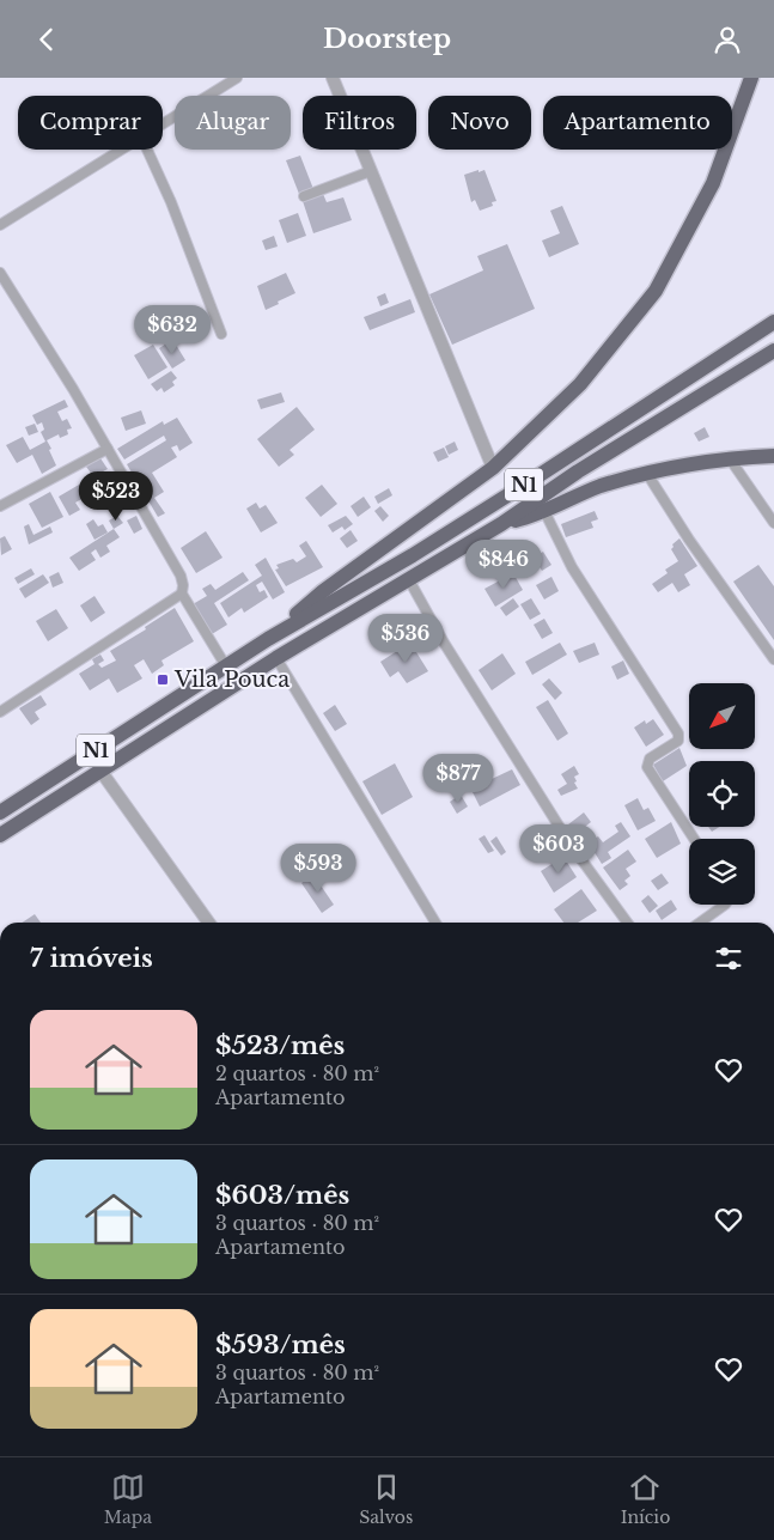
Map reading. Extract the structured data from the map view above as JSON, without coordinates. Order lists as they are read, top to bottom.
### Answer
{
  "streets": {
    "highway": ["N1"]
  },
  "places": {
    "transit": ["Vila Pouca"]
  },
  "north": "bottom left",
  "page": {
    "header": "Doorstep",
    "chip": [
      "Comprar",
      "Alugar",
      "Filtros",
      "Novo",
      "Apartamento"
    ],
    "price": [
      "$632",
      "$523",
      "$846",
      "$536",
      "$877",
      "$603",
      "$593"
    ],
    "heading": "7 imóveis",
    "list": [
      {
        "name": "$523/mês",
        "note": "2 quartos · 80 m² · Apartamento"
      },
      {
        "name": "$603/mês",
        "note": "3 quartos · 80 m² · Apartamento"
      },
      {
        "name": "$593/mês",
        "note": "3 quartos · 80 m² · Apartamento"
      }
    ],
    "tabs": ["Mapa", "Salvos", "Início"]
  }
}
